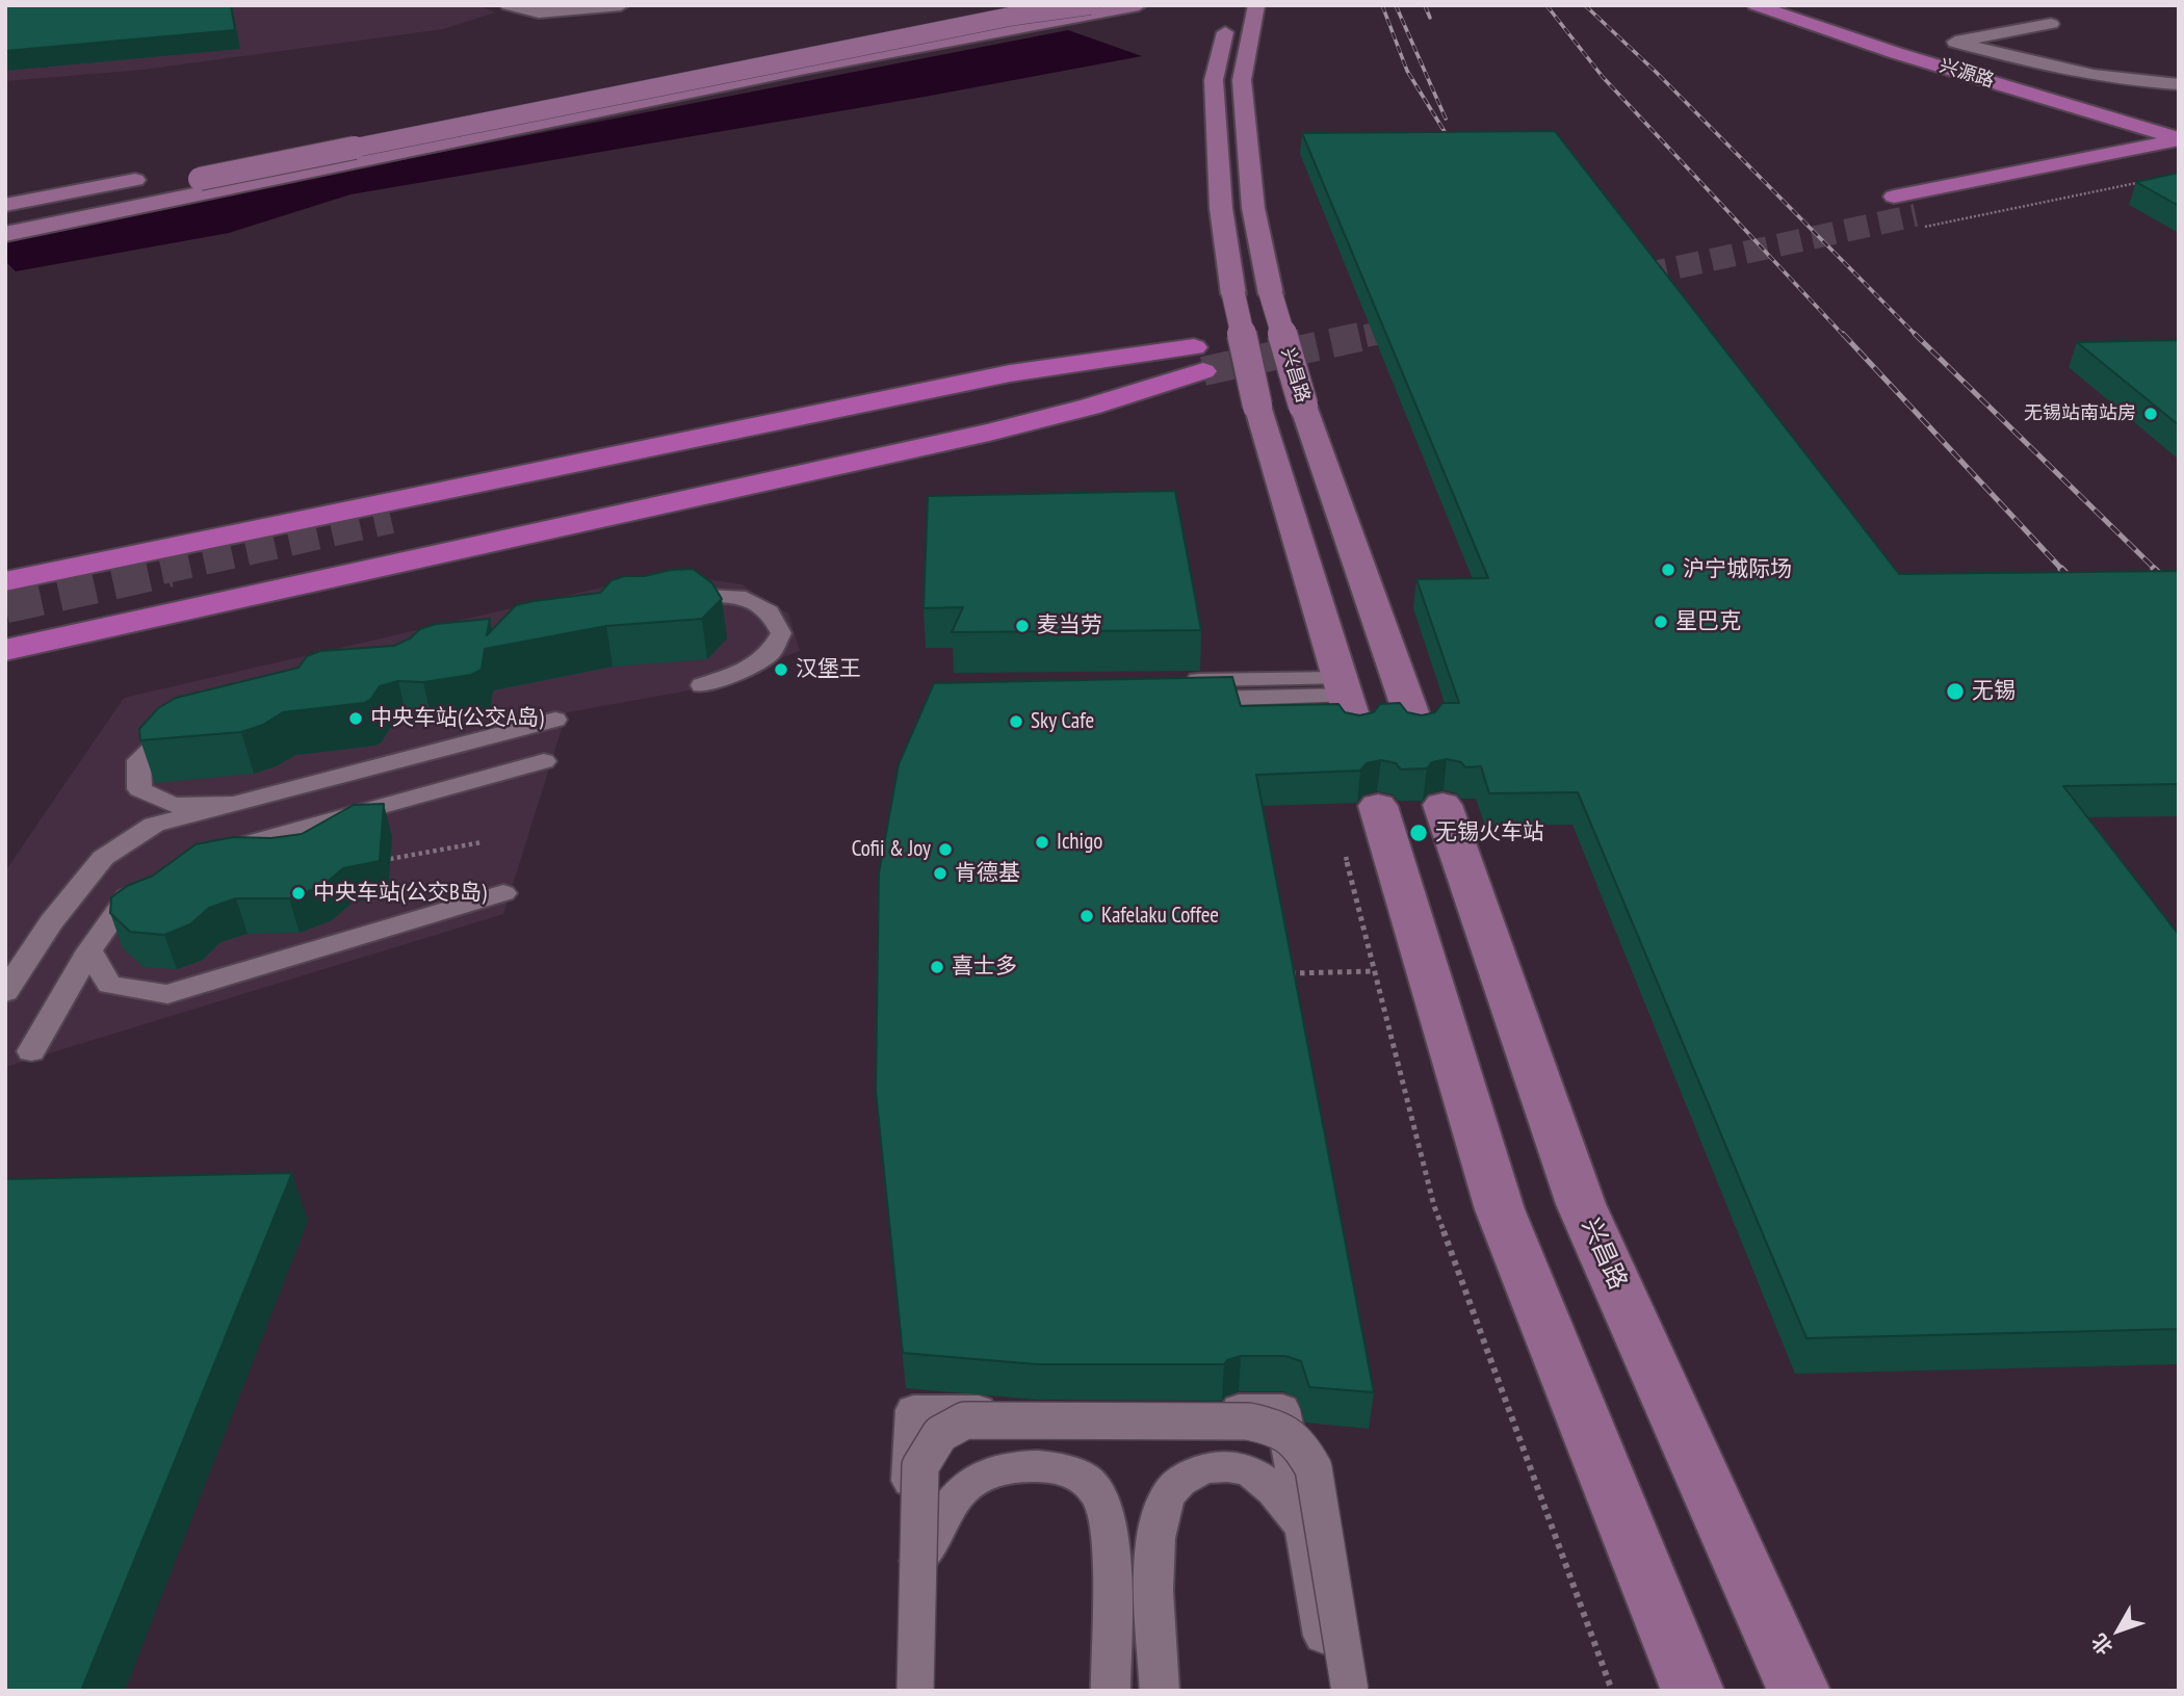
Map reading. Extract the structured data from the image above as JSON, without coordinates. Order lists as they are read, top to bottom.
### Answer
{
  "streets": {
    "main road": ["兴源路", "兴昌路"]
  },
  "places": [
    "无锡站南站房",
    "沪宁城际场",
    "星巴克",
    "麦当劳",
    "汉堡王",
    "无锡",
    "中央车站(公交A岛)",
    "Sky Cafe",
    "无锡火车站",
    "Ichigo",
    "Cofii & Joy",
    "肯德基",
    "中央车站(公交B岛)",
    "Kafelaku Coffee",
    "喜士多"
  ],
  "north": "bottom left"
}
